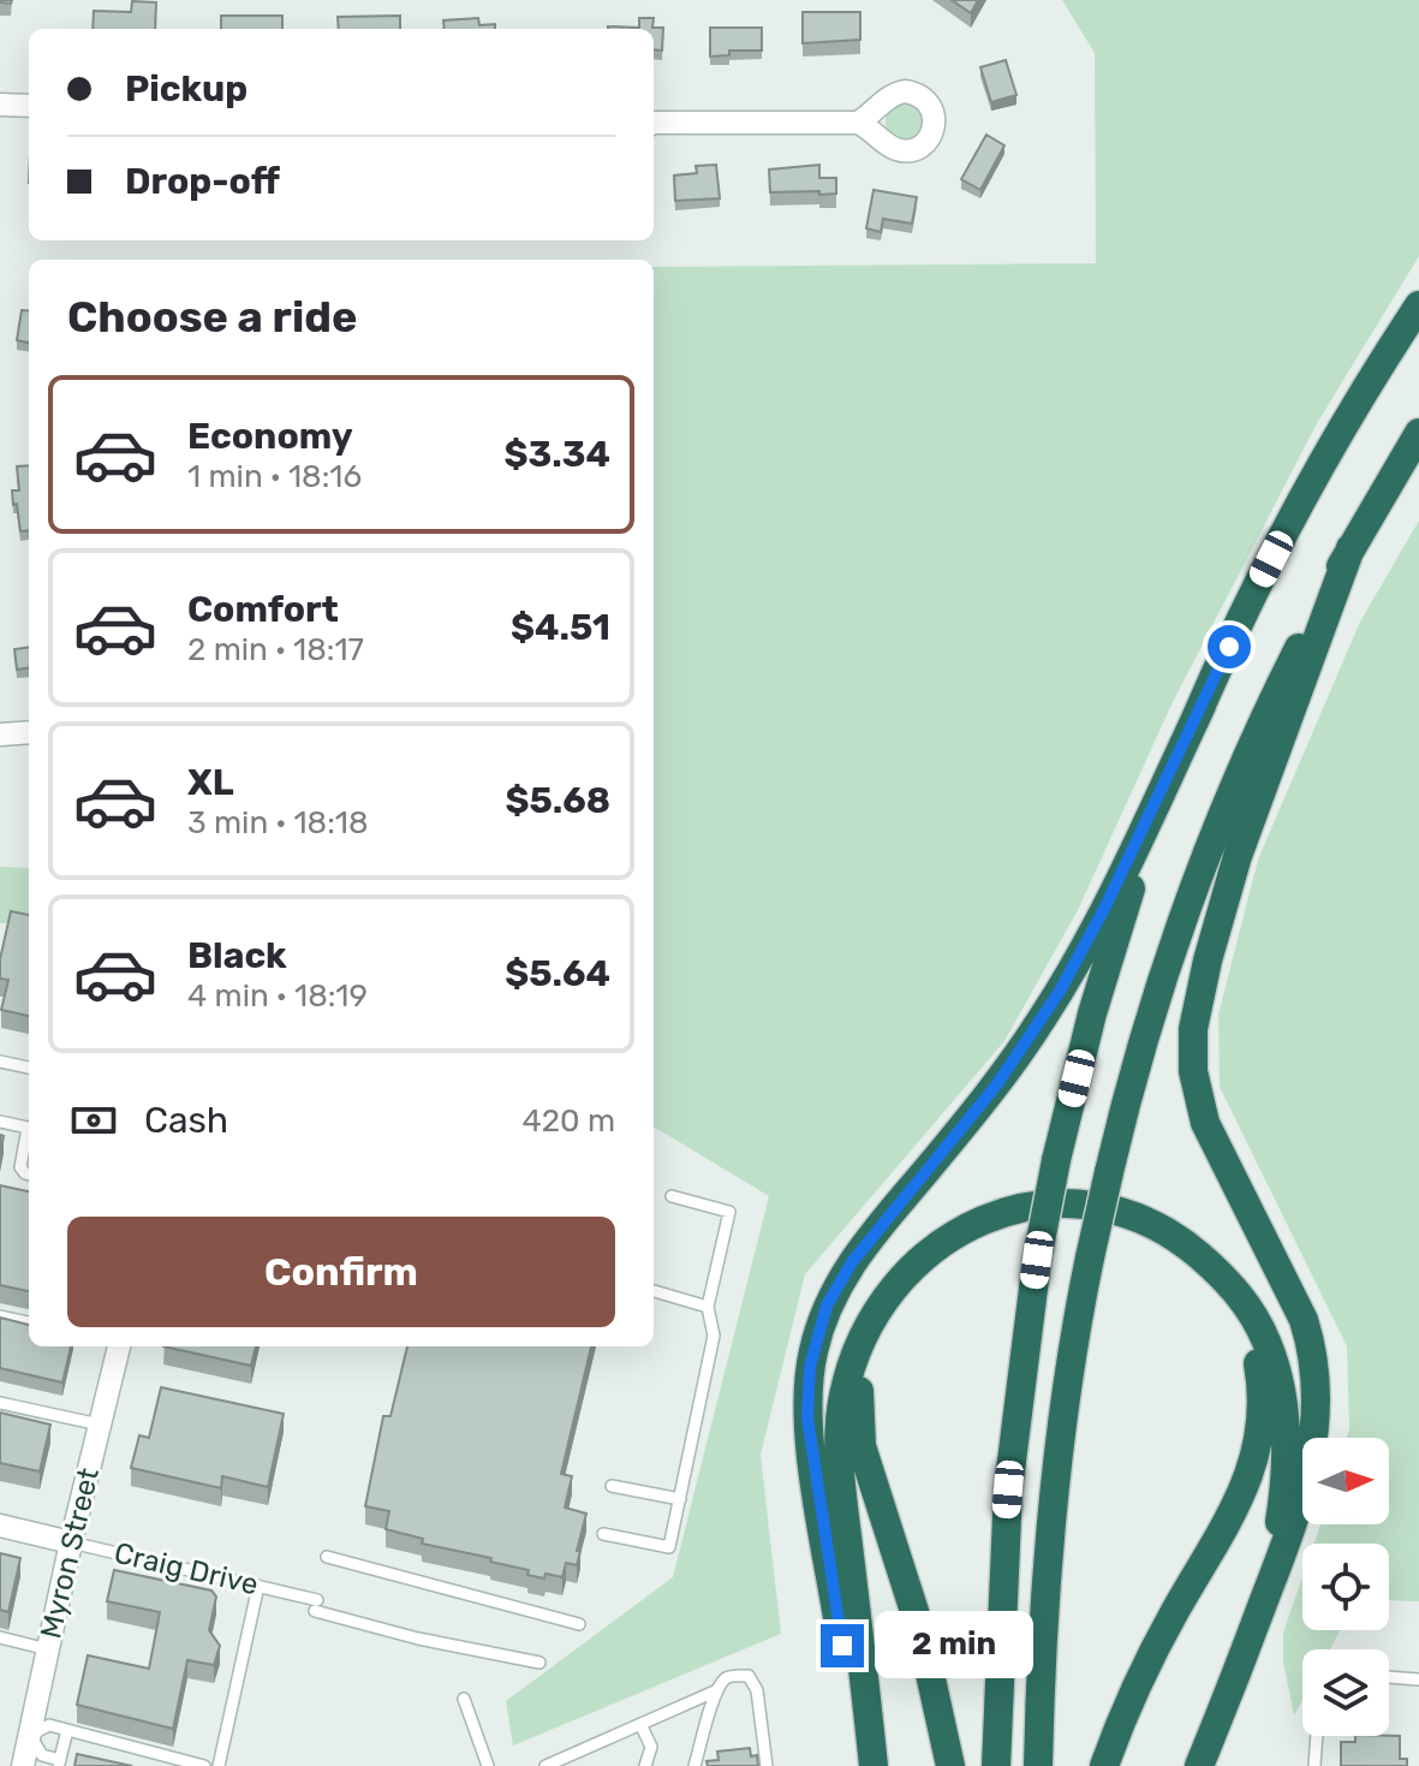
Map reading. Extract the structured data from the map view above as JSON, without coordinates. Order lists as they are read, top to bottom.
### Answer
{
  "streets": {
    "street": ["Myron Street", "Craig Drive"]
  },
  "crossings": [
    ["Myron Street", "Craig Drive"]
  ],
  "north": "right",
  "page": {
    "banner": ["Pickup", "Drop-off"],
    "heading": "Choose a ride",
    "list": [
      {
        "name": "Economy",
        "note": "1 min · 18:16",
        "value": "$3.34"
      },
      {
        "name": "Comfort",
        "note": "2 min · 18:17",
        "value": "$4.51"
      },
      {
        "name": "XL",
        "note": "3 min · 18:18",
        "value": "$5.68"
      },
      {
        "name": "Black",
        "note": "4 min · 18:19",
        "value": "$5.64"
      }
    ],
    "pay": ["Cash", "420 m"],
    "buttons": "Confirm",
    "bubble": "2 min"
  }
}
